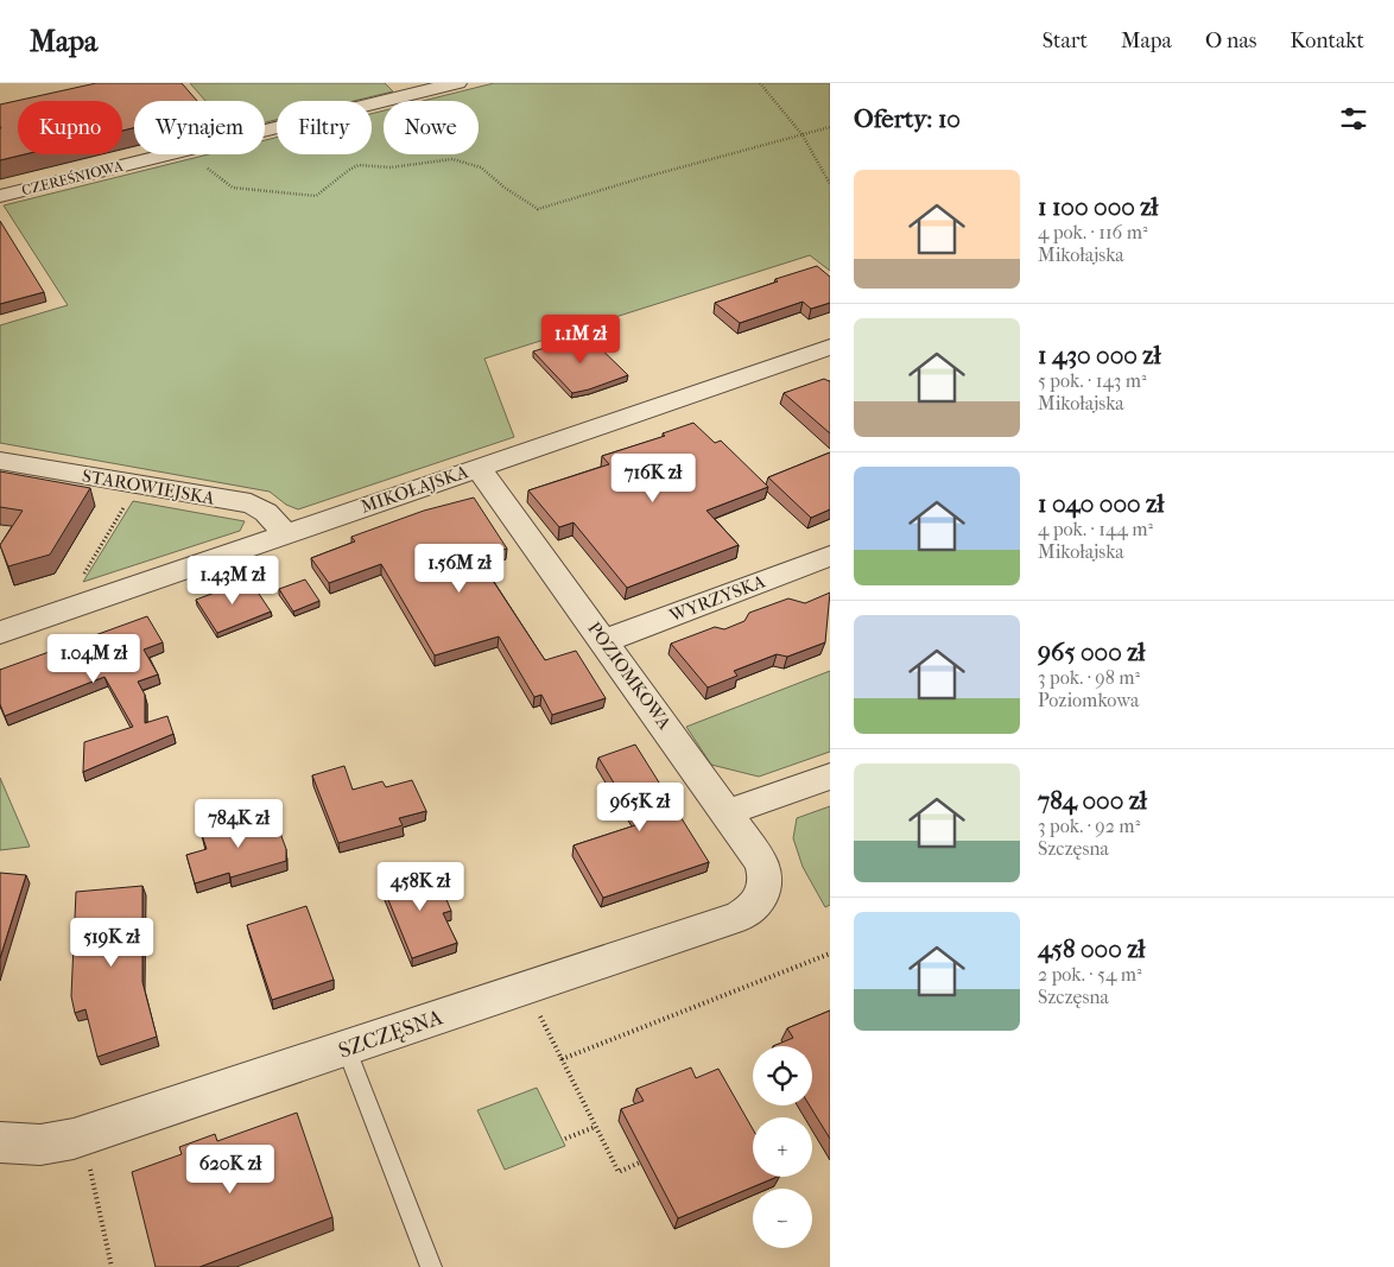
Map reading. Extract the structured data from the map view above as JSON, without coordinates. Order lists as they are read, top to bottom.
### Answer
{
  "streets": {
    "street": [
      "CZEREŚNIOWA",
      "STAROWIEJSKA",
      "MIKOŁAJSKA",
      "WYRZYSKA",
      "POZIOMKOWA",
      "SZCZĘSNA"
    ]
  },
  "crossings": [
    ["STAROWIEJSKA", "MIKOŁAJSKA"],
    ["MIKOŁAJSKA", "POZIOMKOWA"],
    ["WYRZYSKA", "POZIOMKOWA"],
    ["POZIOMKOWA", "SZCZĘSNA"]
  ],
  "page": {
    "header": "Mapa",
    "nav": [
      "Start",
      "Mapa",
      "O nas",
      "Kontakt"
    ],
    "heading": "Oferty: 10",
    "chip": [
      "Kupno",
      "Wynajem",
      "Filtry",
      "Nowe"
    ],
    "list": [
      {
        "name": "1 100 000 zł",
        "note": "4 pok. · 116 m² · Mikołajska"
      },
      {
        "name": "1 430 000 zł",
        "note": "5 pok. · 143 m² · Mikołajska"
      },
      {
        "name": "1 040 000 zł",
        "note": "4 pok. · 144 m² · Mikołajska"
      },
      {
        "name": "965 000 zł",
        "note": "3 pok. · 98 m² · Poziomkowa"
      },
      {
        "name": "784 000 zł",
        "note": "3 pok. · 92 m² · Szczęsna"
      },
      {
        "name": "458 000 zł",
        "note": "2 pok. · 54 m² · Szczęsna"
      }
    ],
    "price": [
      "1.1M zł",
      "716K zł",
      "1.56M zł",
      "1.43M zł",
      "1.04M zł",
      "965K zł",
      "784K zł",
      "458K zł",
      "519K zł",
      "620K zł"
    ],
    "map_buttons": ["+", "−"]
  }
}
